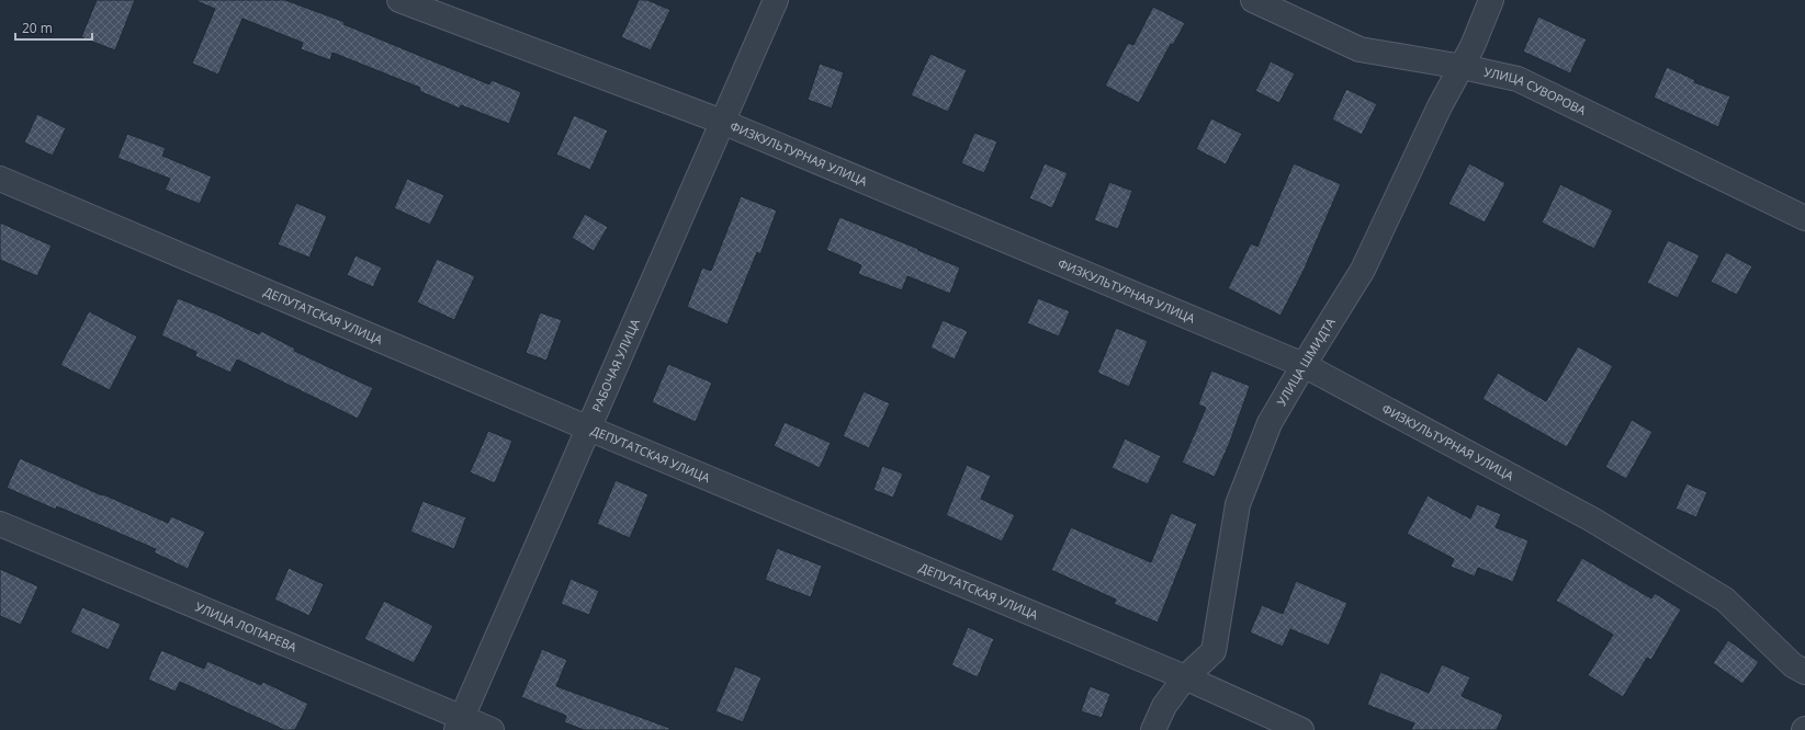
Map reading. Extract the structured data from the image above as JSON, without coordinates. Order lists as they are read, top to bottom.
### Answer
{
  "streets": {
    "street": [
      "УЛИЦА СУВОРОВА",
      "ФИЗКУЛЬТУРНАЯ УЛИЦА",
      "ДЕПУТАТСКАЯ УЛИЦА",
      "УЛИЦА ШМИДТА",
      "РАБОЧАЯ УЛИЦА",
      "УЛИЦА ЛОПАРЕВА"
    ]
  },
  "crossings": [
    ["УЛИЦА СУВОРОВА", "УЛИЦА ШМИДТА"],
    ["ФИЗКУЛЬТУРНАЯ УЛИЦА", "УЛИЦА ШМИДТА"],
    ["ФИЗКУЛЬТУРНАЯ УЛИЦА", "РАБОЧАЯ УЛИЦА"],
    ["ДЕПУТАТСКАЯ УЛИЦА", "УЛИЦА ШМИДТА"],
    ["ДЕПУТАТСКАЯ УЛИЦА", "РАБОЧАЯ УЛИЦА"],
    ["РАБОЧАЯ УЛИЦА", "УЛИЦА ЛОПАРЕВА"]
  ],
  "scale_bar": "20 m"
}
